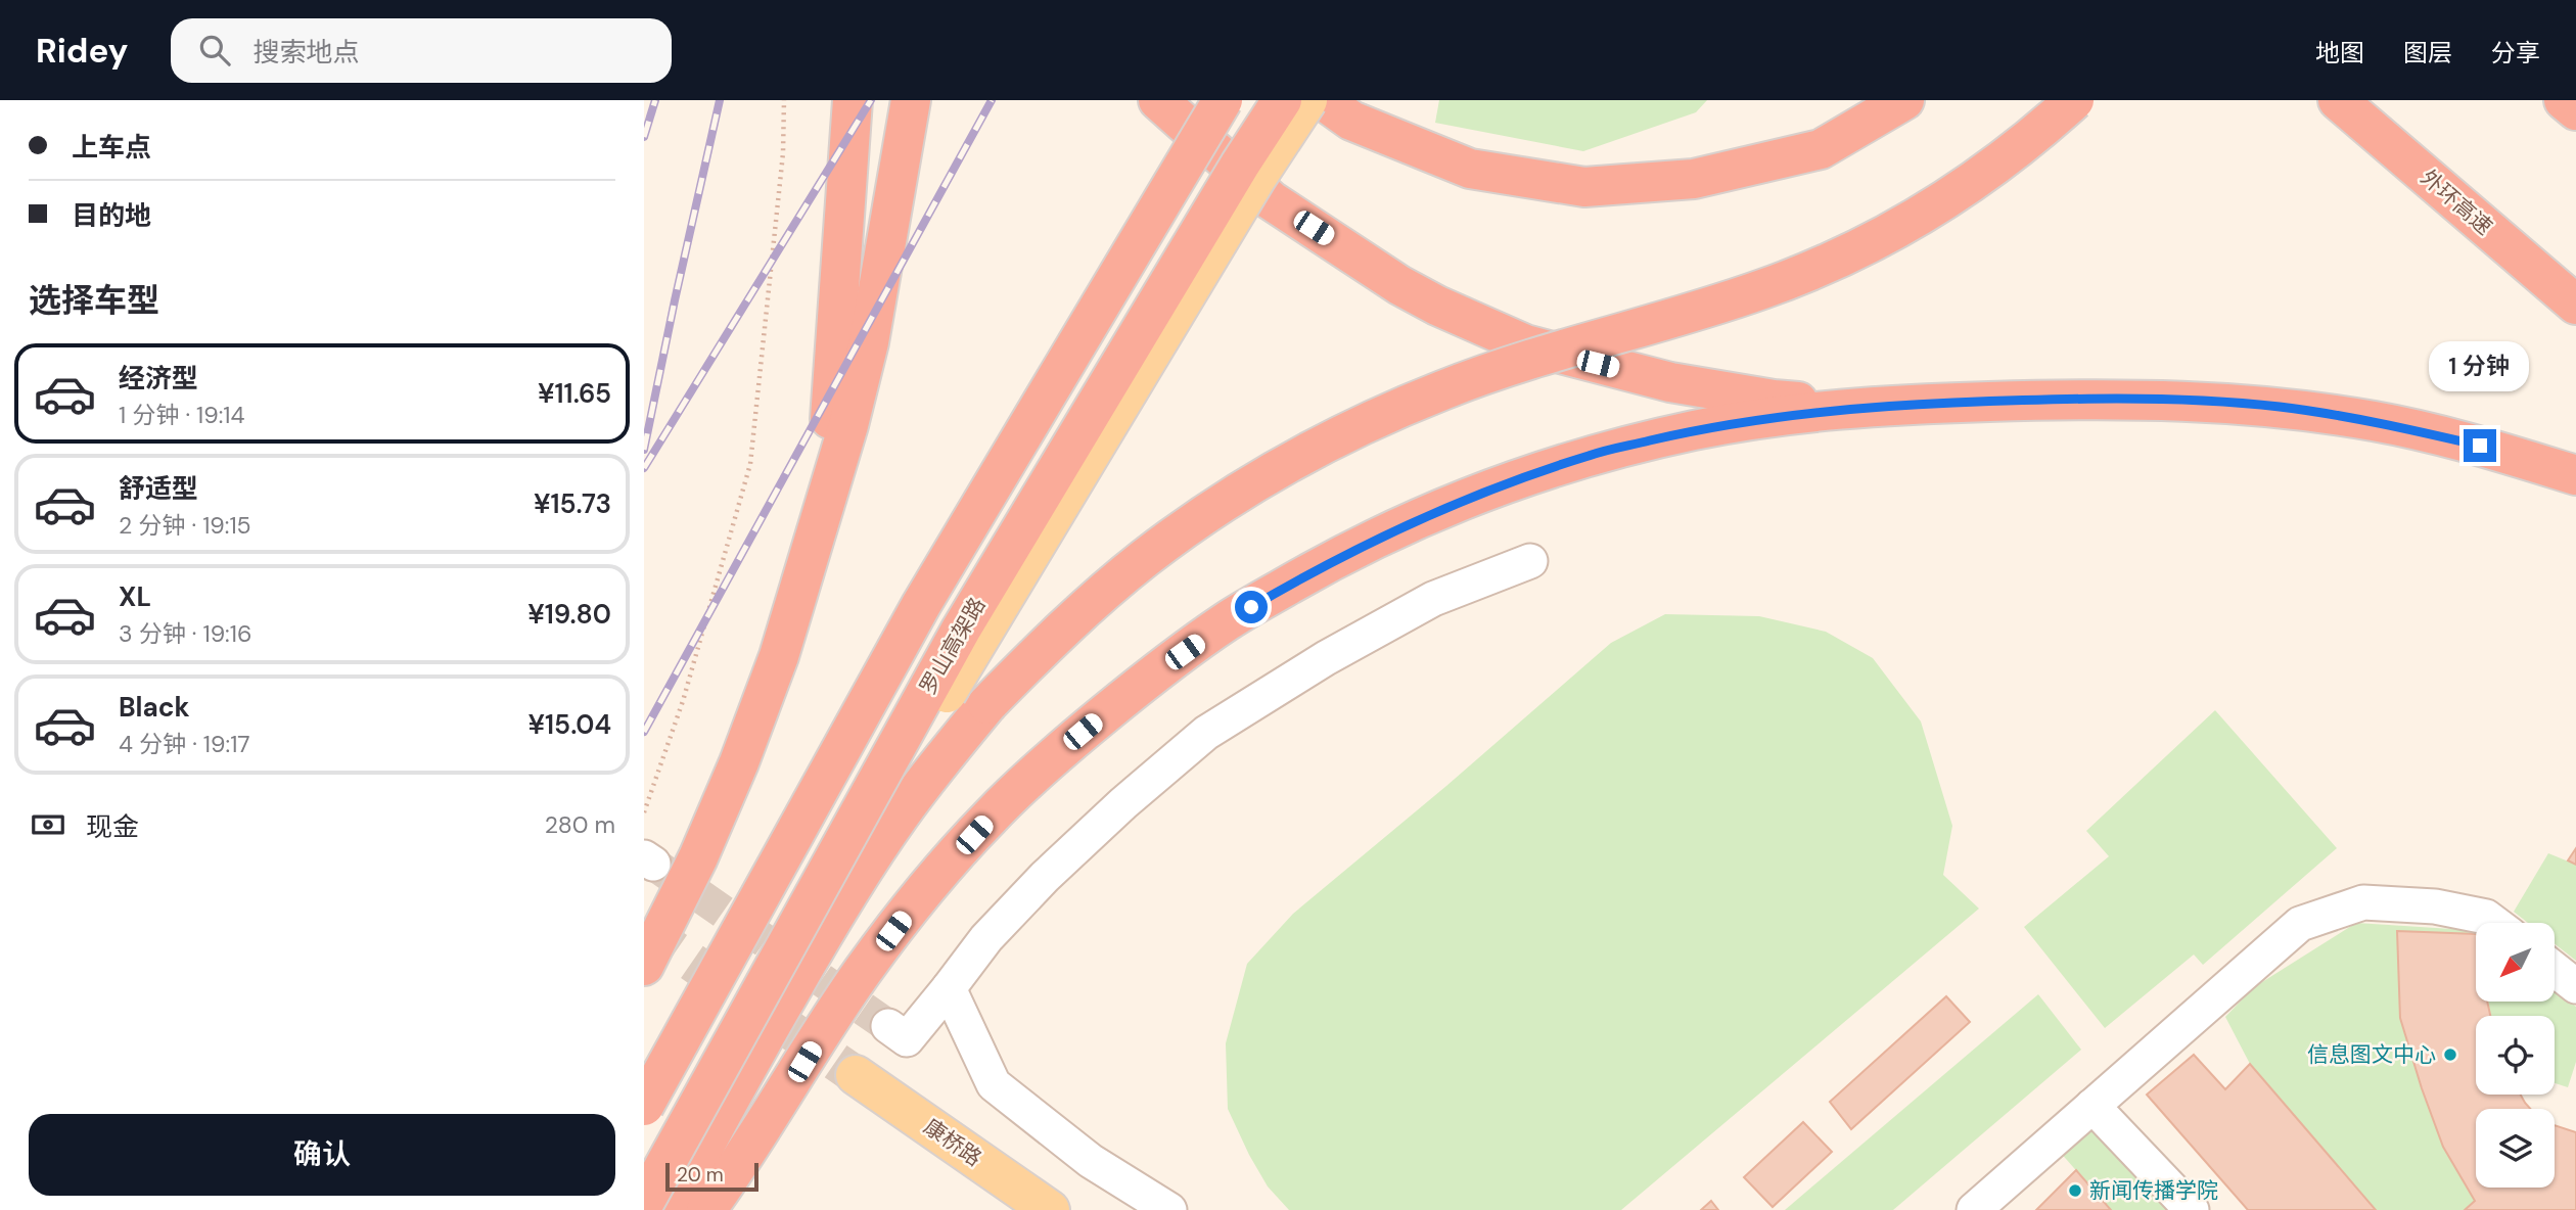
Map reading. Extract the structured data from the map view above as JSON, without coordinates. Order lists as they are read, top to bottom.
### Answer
{
  "streets": {
    "highway": ["外环高速", "罗山高架路"],
    "main road": ["康桥路"]
  },
  "places": ["信息图文中心", "新闻传播学院"],
  "scale_bar": "20 m",
  "north": "bottom left",
  "page": {
    "header": "Ridey",
    "search": "搜索地点",
    "nav": ["地图", "图层", "分享"],
    "banner": ["上车点", "目的地"],
    "heading": "选择车型",
    "bubble": "1 分钟",
    "list": [
      {
        "name": "经济型",
        "note": "1 分钟 · 19:14",
        "value": "¥11.65"
      },
      {
        "name": "舒适型",
        "note": "2 分钟 · 19:15",
        "value": "¥15.73"
      },
      {
        "name": "XL",
        "note": "3 分钟 · 19:16",
        "value": "¥19.80"
      },
      {
        "name": "Black",
        "note": "4 分钟 · 19:17",
        "value": "¥15.04"
      }
    ],
    "pay": ["现金", "280 m"],
    "buttons": "确认",
    "scale": "20 m"
  }
}
